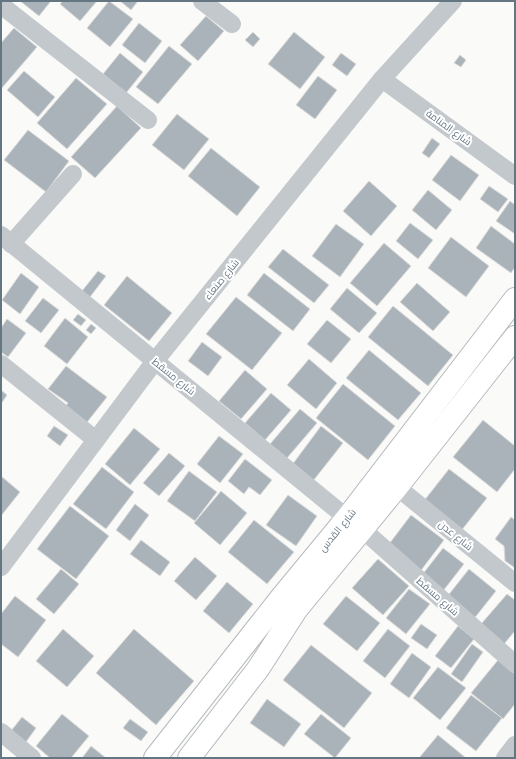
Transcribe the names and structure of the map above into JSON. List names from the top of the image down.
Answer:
{
  "streets": {
    "main road": ["شارع القدس"],
    "street": [
      "شارع المنامة",
      "شارع صنعاء",
      "شارع مسقط",
      "شارع عدن"
    ]
  },
  "crossings": [
    ["شارع المنامة", "شارع صنعاء"],
    ["شارع صنعاء", "شارع مسقط"],
    ["شارع مسقط", "شارع القدس"],
    ["شارع القدس", "شارع عدن"]
  ]
}
